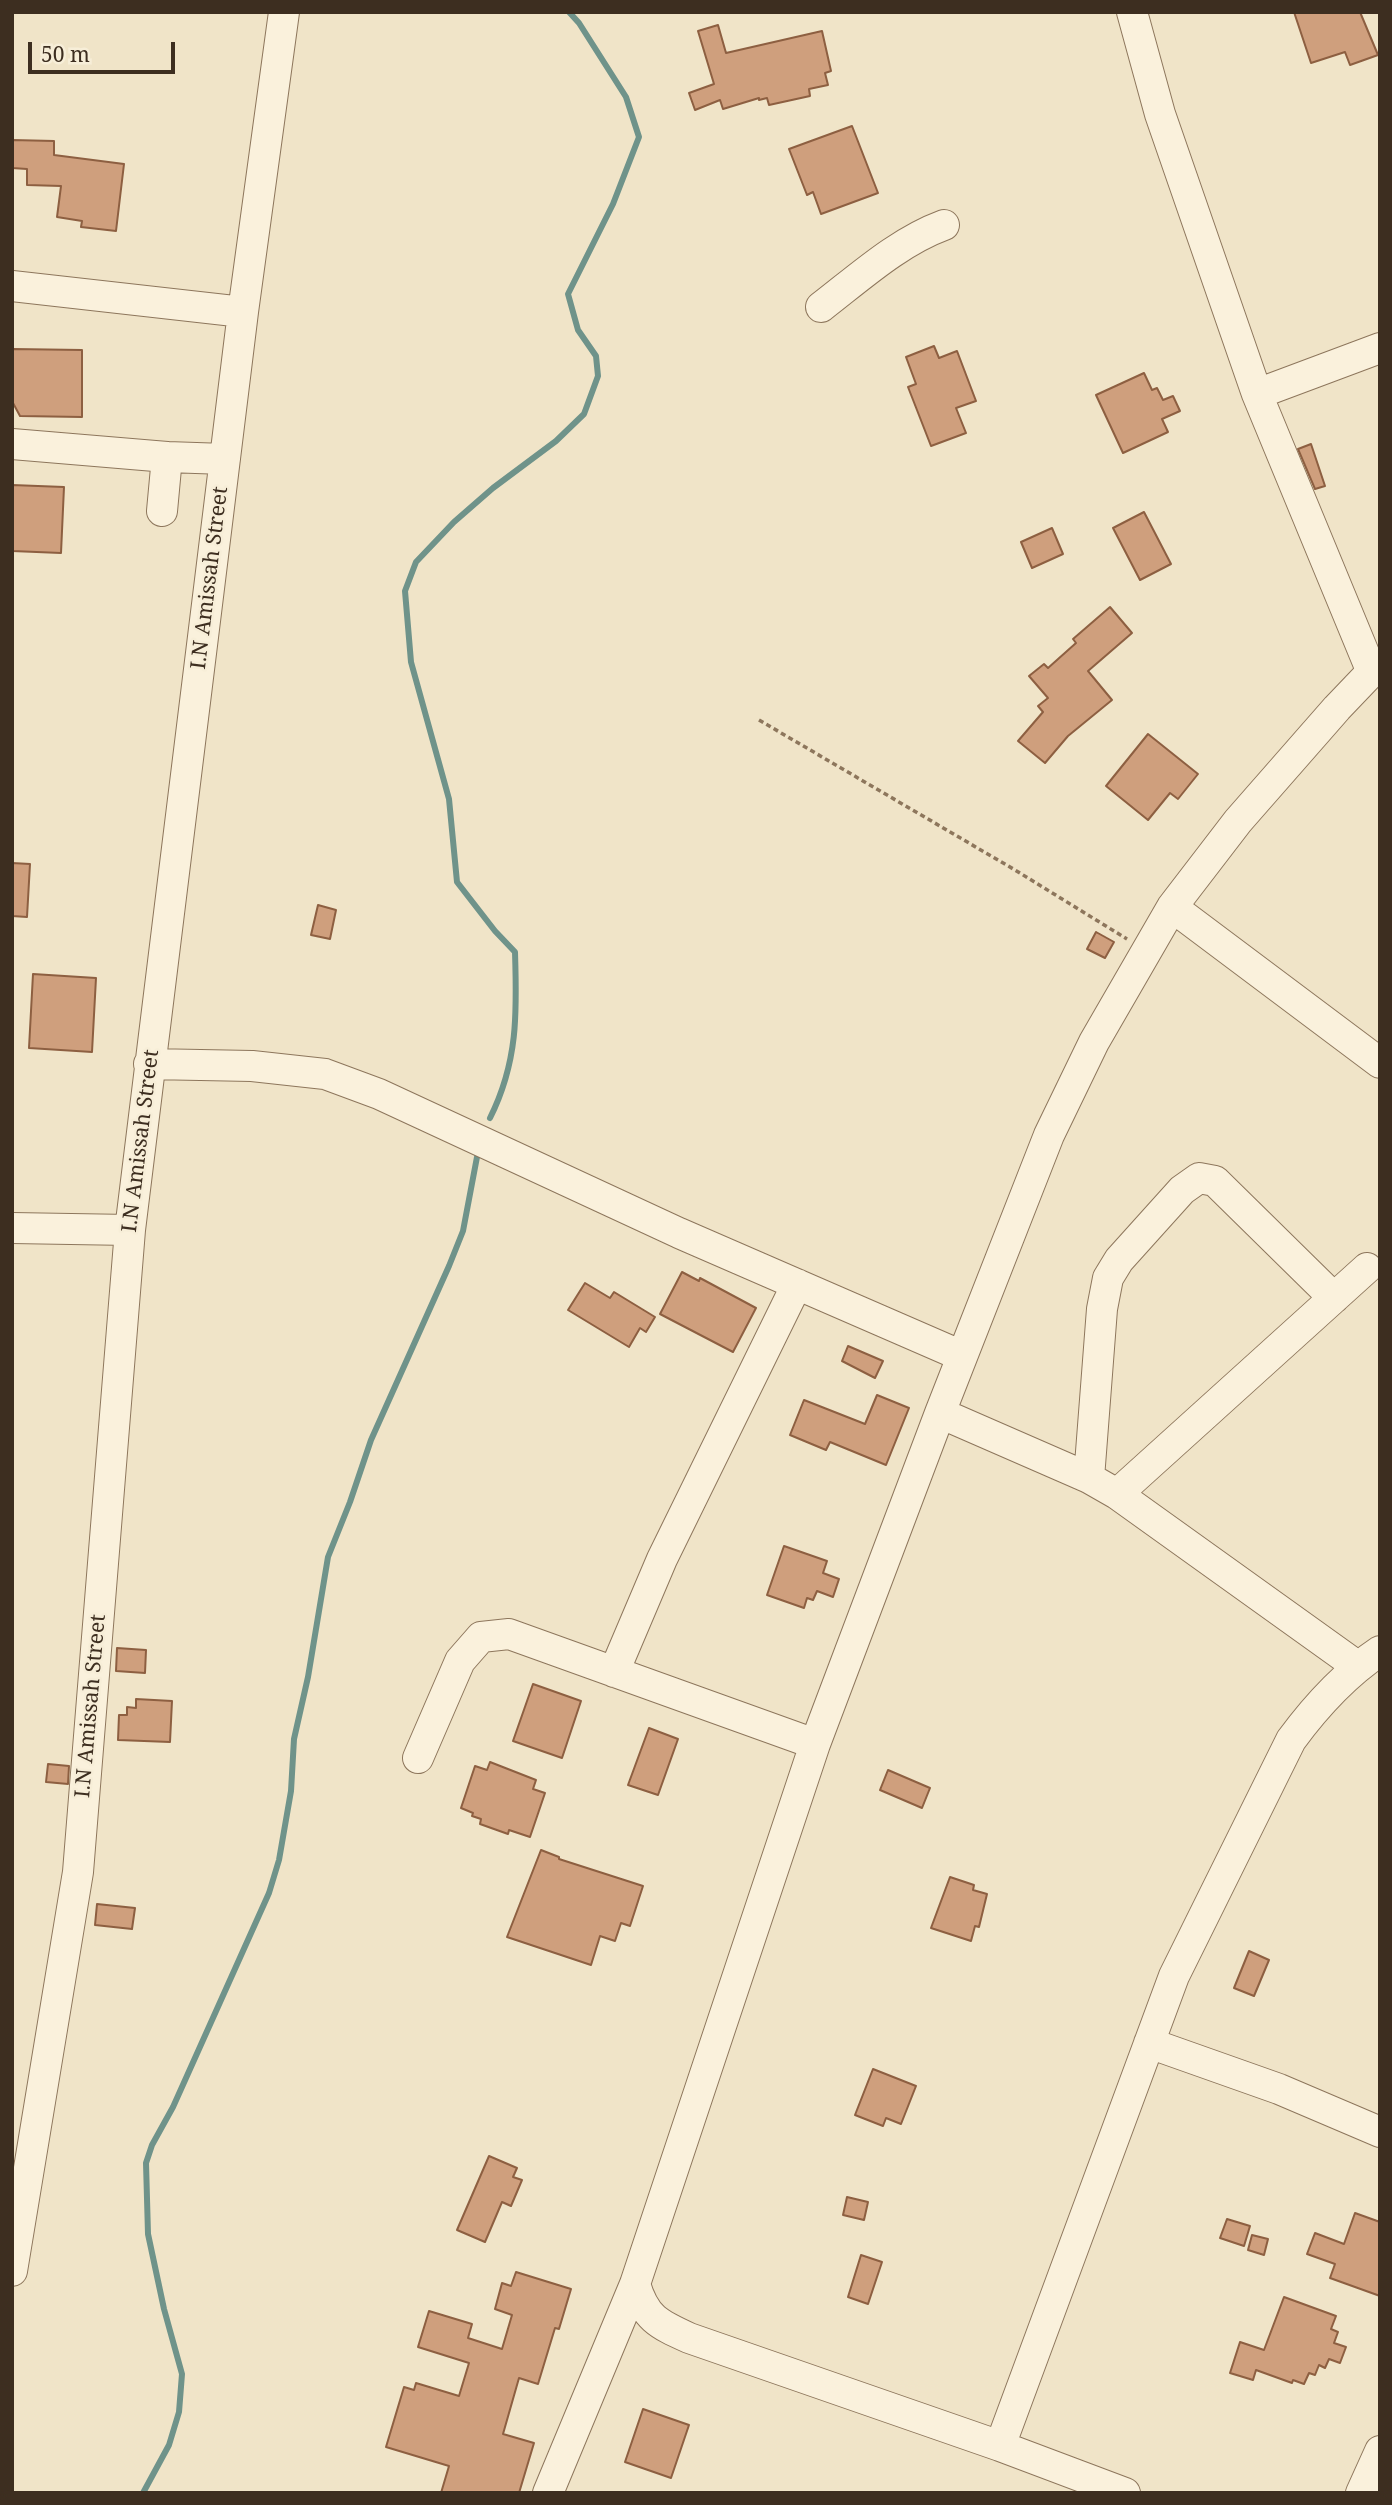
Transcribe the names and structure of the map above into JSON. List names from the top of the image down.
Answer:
{
  "streets": {
    "street": ["I.N Amissah Street"]
  },
  "scale_bar": "50 m"
}
